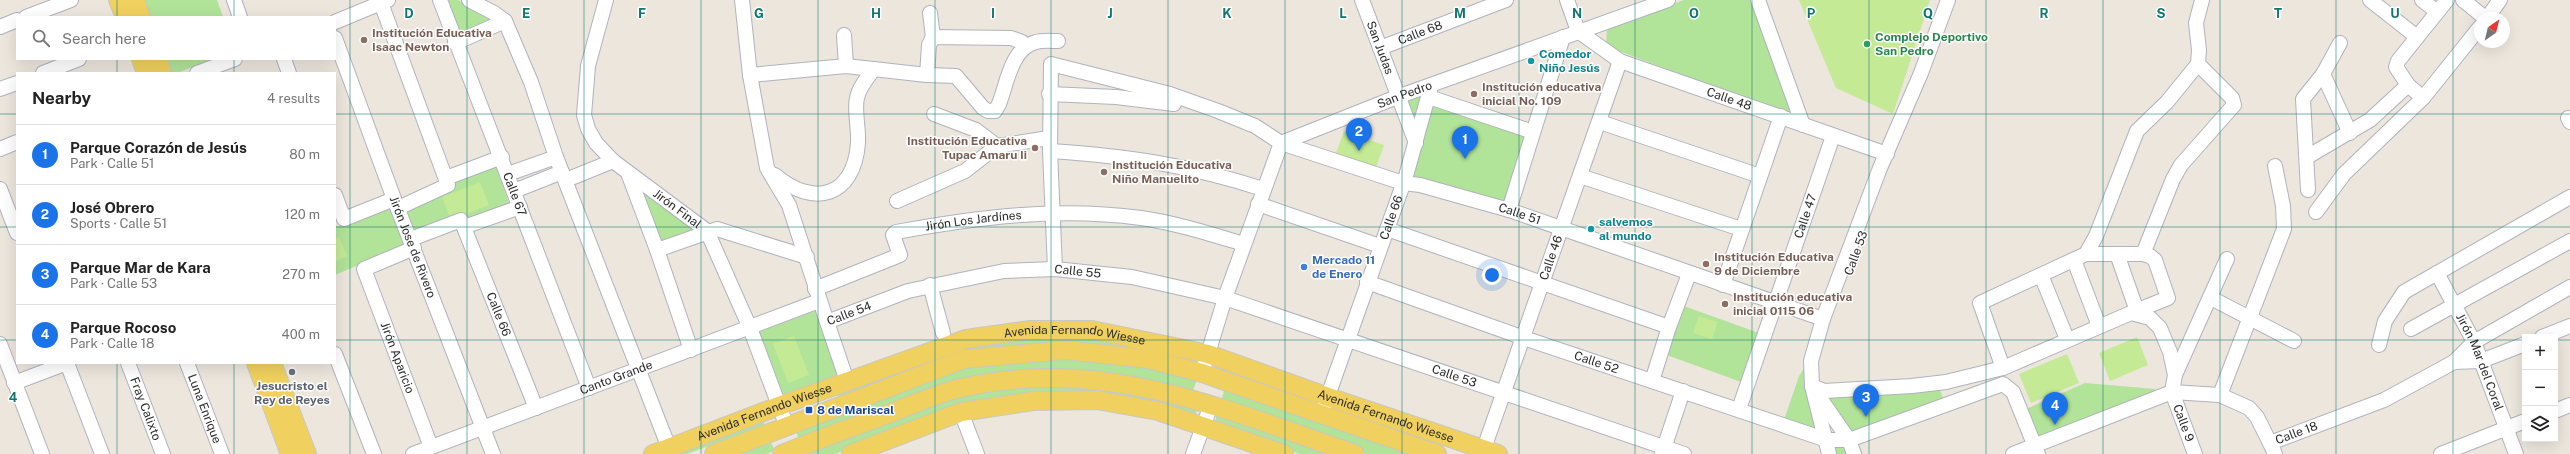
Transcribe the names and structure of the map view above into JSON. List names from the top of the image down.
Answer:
{
  "streets": {
    "main road": ["Jirón Final", "Avenida Fernando Wiesse"],
    "street": [
      "Calle 68",
      "San Judas",
      "San Pedro",
      "Calle 48",
      "Calle 67",
      "Calle 51",
      "Calle 47",
      "Calle 66",
      "Jirón Los Jardínes",
      "Jirón Jose de Rivero",
      "Calle 53",
      "Calle 46",
      "Calle 55",
      "Calle 54",
      "Jirón Aparicio",
      "Calle 52",
      "Jirón Mar del Coral",
      "Canto Grande",
      "Fray Calixto",
      "Luna Enrique",
      "Calle 9",
      "Calle 18"
    ]
  },
  "crossings": [
    ["Calle 68", "San Judas"],
    ["San Judas", "San Pedro"],
    ["San Judas", "Calle 66"],
    ["San Pedro", "Calle 48"],
    ["San Pedro", "Calle 51"],
    ["San Pedro", "Calle 66"],
    ["Calle 48", "Calle 47"],
    ["Calle 48", "Calle 53"],
    ["Calle 48", "Calle 46"],
    ["Calle 67", "Canto Grande"],
    ["Jirón Final", "Avenida Fernando Wiesse"],
    ["Jirón Final", "Canto Grande"],
    ["Calle 51", "Calle 47"],
    ["Calle 51", "Calle 66"],
    ["Calle 51", "Calle 53"],
    ["Calle 51", "Calle 46"],
    ["Calle 47", "Calle 52"],
    ["Calle 66", "Calle 53"],
    ["Calle 66", "Avenida Fernando Wiesse"],
    ["Calle 66", "Calle 52"],
    ["Calle 66", "Canto Grande"],
    ["Jirón Los Jardínes", "Canto Grande"],
    ["Jirón Jose de Rivero", "Jirón Aparicio"],
    ["Jirón Jose de Rivero", "Canto Grande"],
    ["Calle 53", "Calle 46"],
    ["Calle 53", "Calle 55"],
    ["Calle 53", "Calle 52"],
    ["Calle 46", "Avenida Fernando Wiesse"],
    ["Calle 46", "Calle 52"],
    ["Calle 55", "Calle 54"],
    ["Calle 54", "Avenida Fernando Wiesse"],
    ["Jirón Aparicio", "Canto Grande"],
    ["Calle 52", "Calle 18"],
    ["Jirón Mar del Coral", "Calle 18"],
    ["Calle 9", "Calle 18"]
  ],
  "places": {
    "other": [
      "Institución Educativa Isaac Newton",
      "Complejo Deportivo San Pedro",
      "Comedor Niño Jesús",
      "Institución educativa inicial No. 109",
      "Institución Educativa Tupac Amaru Ii",
      "Institución Educativa Niño Manuelito",
      "salvemos al mundo",
      "Institución Educativa 9 de Diciembre",
      "Mercado 11 de Enero",
      "Institución educativa inicial 0115 06",
      "Jesucristo el Rey de Reyes"
    ],
    "transit": ["8 de Mariscal"]
  },
  "north": "top right",
  "page": {
    "search": "Search here",
    "heading": ["Nearby", "4 results"],
    "pins": [
      "2",
      "1",
      "3",
      "4"
    ],
    "list": [
      {
        "mark": "1",
        "name": "Parque Corazón de Jesús",
        "note": "Park · Calle 51",
        "value": "80 m"
      },
      {
        "mark": "2",
        "name": "José Obrero",
        "note": "Sports · Calle 51",
        "value": "120 m"
      },
      {
        "mark": "3",
        "name": "Parque Mar de Kara",
        "note": "Park · Calle 53",
        "value": "270 m"
      },
      {
        "mark": "4",
        "name": "Parque Rocoso",
        "note": "Park · Calle 18",
        "value": "400 m"
      }
    ],
    "map_buttons": ["+", "−"]
  },
  "grid": {
    "columns": [
      "D",
      "E",
      "F",
      "G",
      "H",
      "I",
      "J",
      "K",
      "L",
      "M",
      "N",
      "O",
      "P",
      "Q",
      "R",
      "S",
      "T",
      "U"
    ],
    "rows": ["4"]
  }
}
